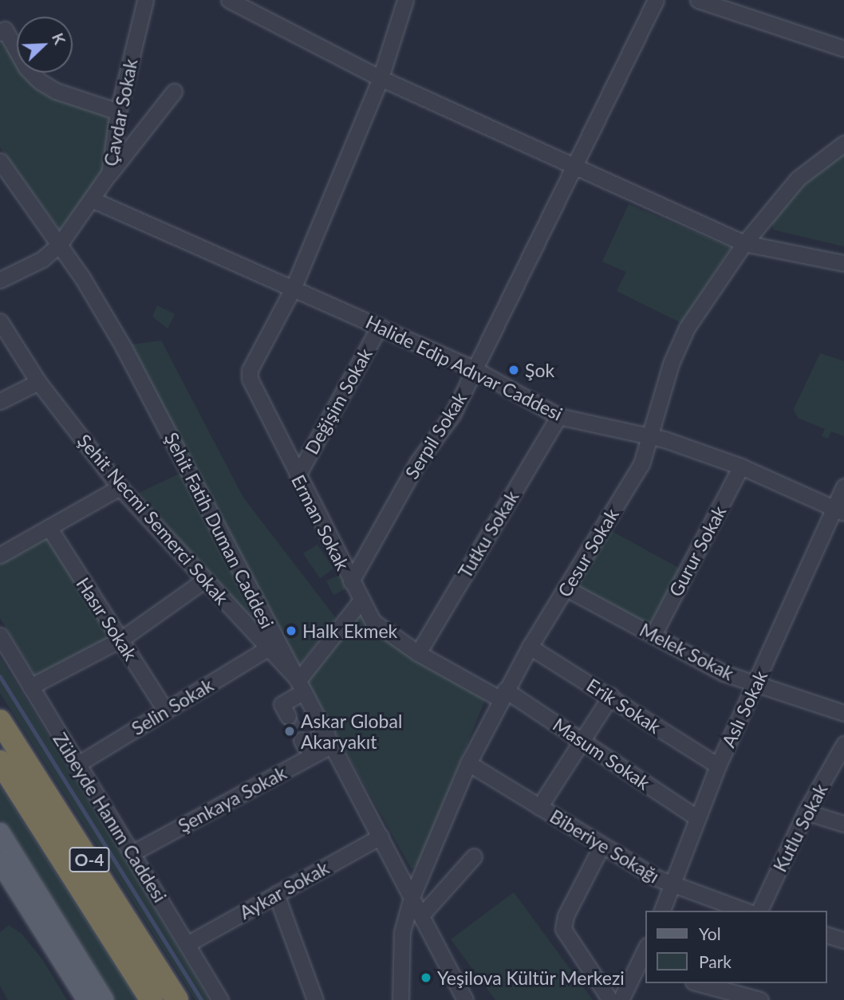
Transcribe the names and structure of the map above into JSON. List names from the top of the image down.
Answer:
{
  "streets": {
    "highway": ["O-4"],
    "street": [
      "Çavdar Sokak",
      "Halide Edip Adıvar Caddesi",
      "Değişim Sokak",
      "Serpil Sokak",
      "Şehit Necmi Semerci Sokak",
      "Erman Sokak",
      "Şehit Fatih Duman Caddesi",
      "Tutku Sokak",
      "Gurur Sokak",
      "Cesur Sokak",
      "Hasır Sokak",
      "Melek Sokak",
      "Erik Sokak",
      "Selin Sokak",
      "Aslı Sokak",
      "Masum Sokak",
      "Şenkaya Sokak",
      "Zübeyde Hanım Caddesi",
      "Kutlu Sokak",
      "Biberiye Sokağı",
      "Aykar Sokak"
    ]
  },
  "crossings": [
    ["Çavdar Sokak", "Halide Edip Adıvar Caddesi"],
    ["Çavdar Sokak", "Şehit Fatih Duman Caddesi"],
    ["Halide Edip Adıvar Caddesi", "Değişim Sokak"],
    ["Halide Edip Adıvar Caddesi", "Serpil Sokak"],
    ["Halide Edip Adıvar Caddesi", "Erman Sokak"],
    ["Halide Edip Adıvar Caddesi", "Tutku Sokak"],
    ["Halide Edip Adıvar Caddesi", "Gurur Sokak"],
    ["Halide Edip Adıvar Caddesi", "Cesur Sokak"],
    ["Halide Edip Adıvar Caddesi", "Aslı Sokak"],
    ["Değişim Sokak", "Erman Sokak"],
    ["Serpil Sokak", "Erman Sokak"],
    ["Şehit Necmi Semerci Sokak", "Şehit Fatih Duman Caddesi"],
    ["Şehit Necmi Semerci Sokak", "Selin Sokak"],
    ["Erman Sokak", "Tutku Sokak"],
    ["Erman Sokak", "Cesur Sokak"],
    ["Erman Sokak", "Masum Sokak"],
    ["Şehit Fatih Duman Caddesi", "Cesur Sokak"],
    ["Şehit Fatih Duman Caddesi", "Şenkaya Sokak"],
    ["Şehit Fatih Duman Caddesi", "Aykar Sokak"],
    ["Gurur Sokak", "Melek Sokak"],
    ["Cesur Sokak", "Melek Sokak"],
    ["Cesur Sokak", "Erik Sokak"],
    ["Cesur Sokak", "Masum Sokak"],
    ["Cesur Sokak", "Biberiye Sokağı"],
    ["Hasır Sokak", "Selin Sokak"],
    ["Melek Sokak", "Aslı Sokak"],
    ["Erik Sokak", "Aslı Sokak"],
    ["Selin Sokak", "Zübeyde Hanım Caddesi"],
    ["Aslı Sokak", "Masum Sokak"],
    ["Aslı Sokak", "Biberiye Sokağı"],
    ["Şenkaya Sokak", "Zübeyde Hanım Caddesi"],
    ["Zübeyde Hanım Caddesi", "Aykar Sokak"]
  ],
  "places": [
    "Şok",
    "Halk Ekmek",
    "Askar Global Akaryakıt",
    "Yeşilova Kültür Merkezi"
  ],
  "legend": ["Yol", "Park"],
  "north": "top right"
}
